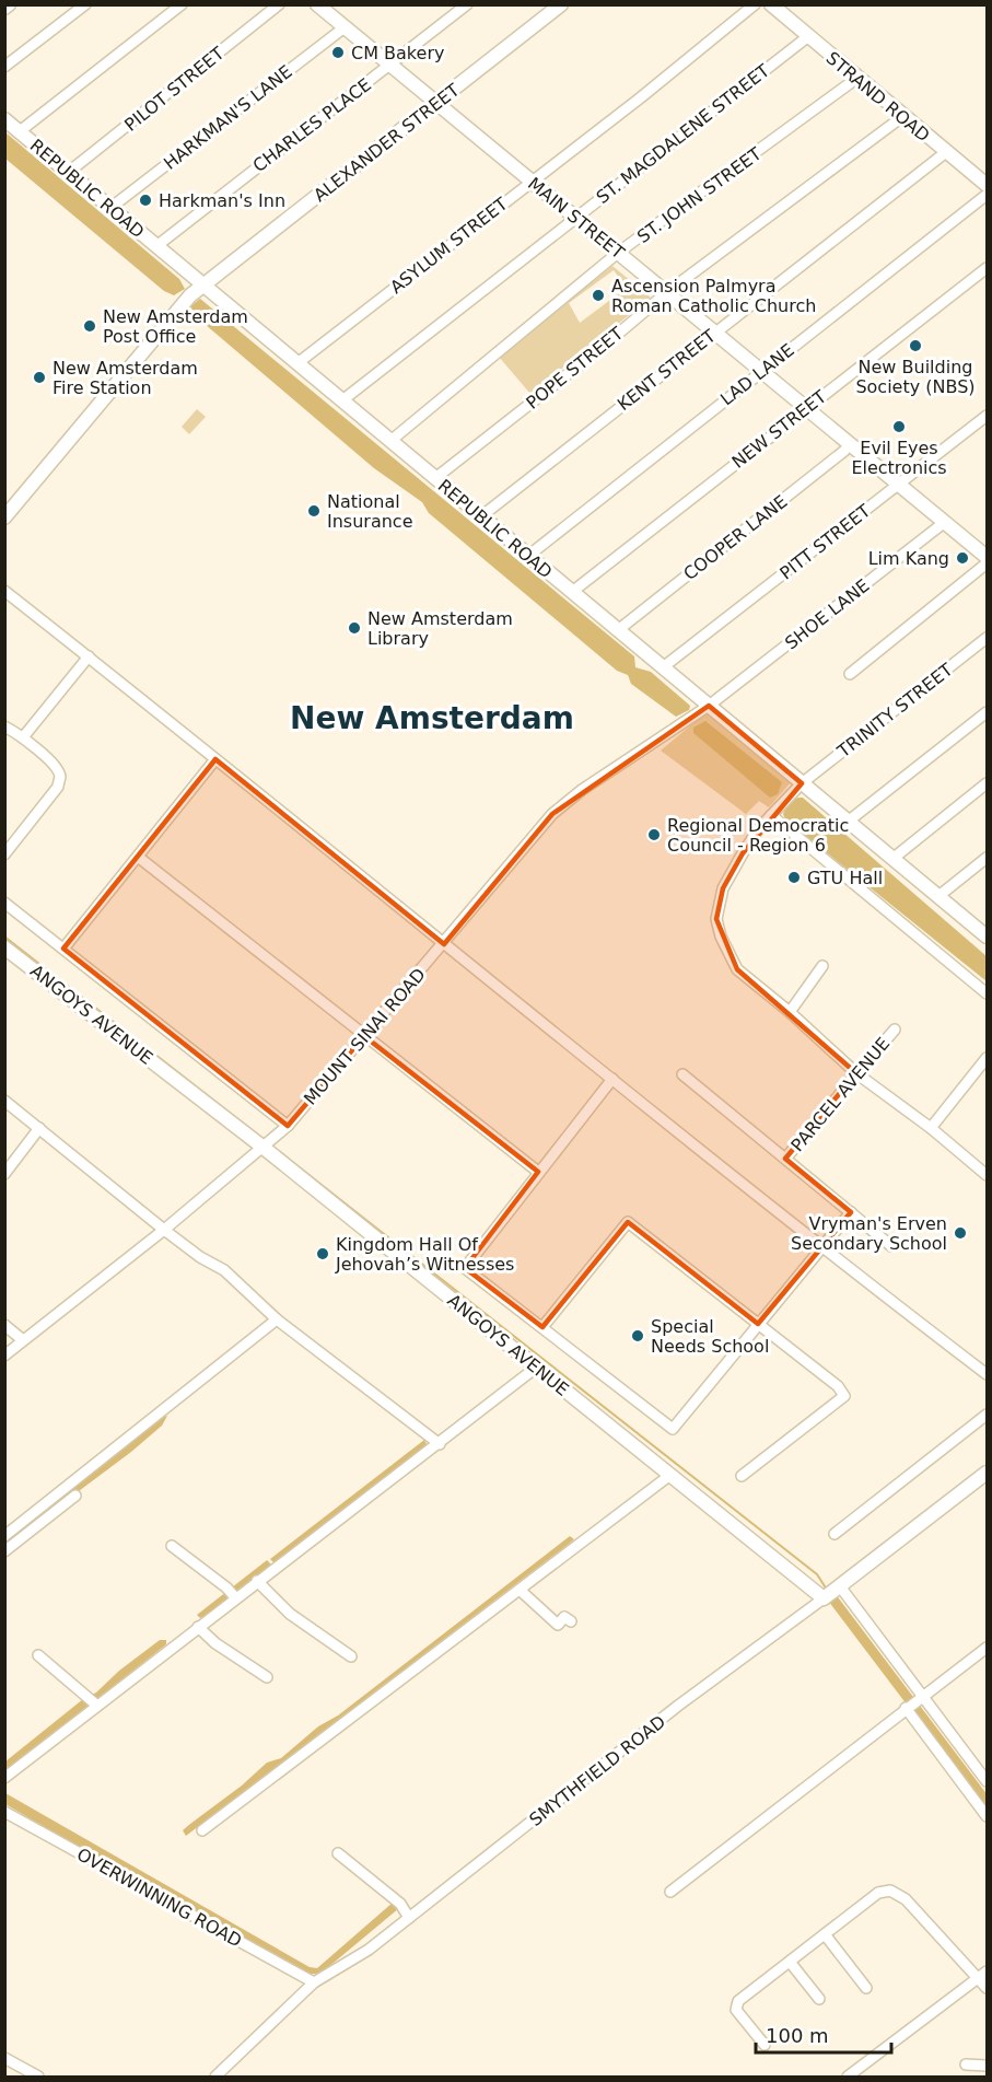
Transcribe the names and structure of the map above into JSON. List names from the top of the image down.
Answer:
{
  "streets": {
    "street": [
      "PILOT STREET",
      "STRAND ROAD",
      "HARKMAN'S LANE",
      "CHARLES PLACE",
      "ST. MAGDALENE STREET",
      "ALEXANDER STREET",
      "REPUBLIC ROAD",
      "ST. JOHN STREET",
      "MAIN STREET",
      "ASYLUM STREET",
      "POPE STREET",
      "KENT STREET",
      "LAD LANE",
      "NEW STREET",
      "COOPER LANE",
      "PITT STREET",
      "SHOE LANE",
      "TRINITY STREET",
      "ANGOYS AVENUE",
      "MOUNT SINAI ROAD",
      "PARCEL AVENUE",
      "SMYTHFIELD ROAD",
      "OVERWINNING ROAD"
    ]
  },
  "crossings": [
    ["PILOT STREET", "REPUBLIC ROAD"],
    ["STRAND ROAD", "ST. MAGDALENE STREET"],
    ["STRAND ROAD", "ST. JOHN STREET"],
    ["STRAND ROAD", "POPE STREET"],
    ["STRAND ROAD", "KENT STREET"],
    ["HARKMAN'S LANE", "REPUBLIC ROAD"],
    ["HARKMAN'S LANE", "MAIN STREET"],
    ["CHARLES PLACE", "REPUBLIC ROAD"],
    ["CHARLES PLACE", "MAIN STREET"],
    ["ST. MAGDALENE STREET", "REPUBLIC ROAD"],
    ["ST. MAGDALENE STREET", "MAIN STREET"],
    ["ALEXANDER STREET", "REPUBLIC ROAD"],
    ["ALEXANDER STREET", "MAIN STREET"],
    ["REPUBLIC ROAD", "ST. JOHN STREET"],
    ["REPUBLIC ROAD", "ASYLUM STREET"],
    ["REPUBLIC ROAD", "POPE STREET"],
    ["REPUBLIC ROAD", "KENT STREET"],
    ["REPUBLIC ROAD", "LAD LANE"],
    ["REPUBLIC ROAD", "NEW STREET"],
    ["REPUBLIC ROAD", "COOPER LANE"],
    ["REPUBLIC ROAD", "PITT STREET"],
    ["REPUBLIC ROAD", "SHOE LANE"],
    ["REPUBLIC ROAD", "TRINITY STREET"],
    ["REPUBLIC ROAD", "MOUNT SINAI ROAD"],
    ["ST. JOHN STREET", "MAIN STREET"],
    ["MAIN STREET", "ASYLUM STREET"],
    ["MAIN STREET", "POPE STREET"],
    ["MAIN STREET", "KENT STREET"],
    ["MAIN STREET", "LAD LANE"],
    ["MAIN STREET", "NEW STREET"],
    ["MAIN STREET", "COOPER LANE"],
    ["MAIN STREET", "PITT STREET"],
    ["MAIN STREET", "SHOE LANE"],
    ["SHOE LANE", "MOUNT SINAI ROAD"],
    ["TRINITY STREET", "PARCEL AVENUE"],
    ["ANGOYS AVENUE", "MOUNT SINAI ROAD"],
    ["ANGOYS AVENUE", "SMYTHFIELD ROAD"],
    ["SMYTHFIELD ROAD", "OVERWINNING ROAD"]
  ],
  "districts": ["New Amsterdam"],
  "places": [
    "CM Bakery",
    "Harkman's Inn",
    "Ascension Palmyra Roman Catholic Church",
    "New Amsterdam Post Office",
    "New Building Society (NBS)",
    "New Amsterdam Fire Station",
    "Evil Eyes Electronics",
    "National Insurance",
    "Lim Kang",
    "New Amsterdam Library",
    "Regional Democratic Council - Region 6",
    "GTU Hall",
    "Vryman's Erven Secondary School",
    "Kingdom Hall Of Jehovah’s Witnesses",
    "Special Needs School"
  ],
  "scale_bar": "100 m"
}
